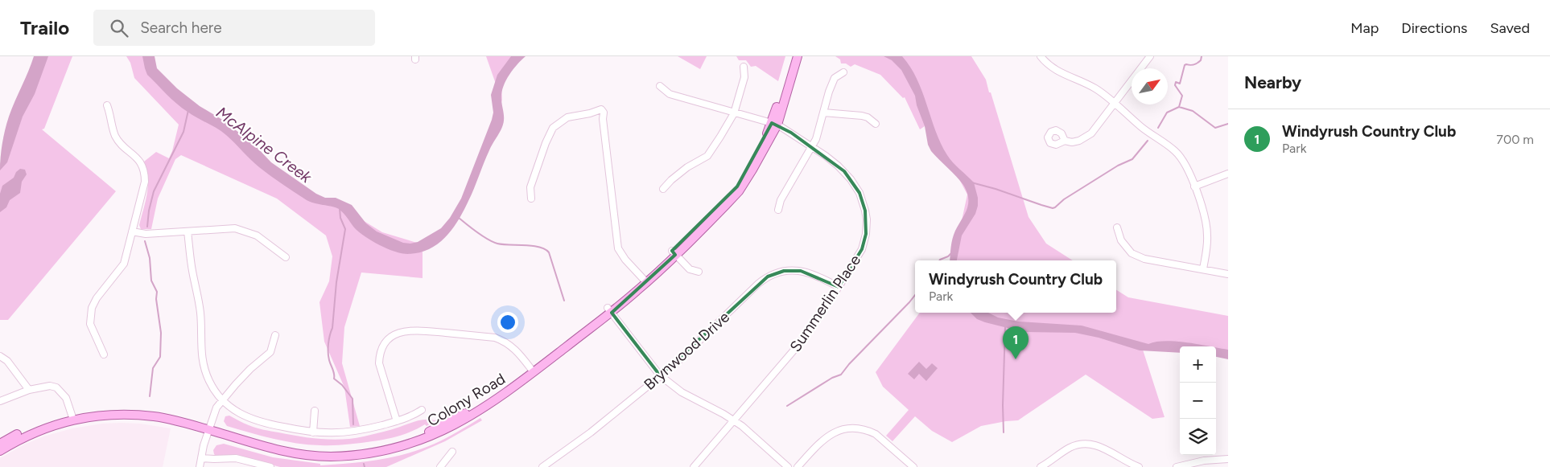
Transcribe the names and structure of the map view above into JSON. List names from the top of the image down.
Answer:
{
  "streets": {
    "main road": ["Colony Road"],
    "street": ["Summerlin Place", "Brynwood Drive"]
  },
  "crossings": [
    ["Summerlin Place", "Brynwood Drive"],
    ["Summerlin Place", "Colony Road"]
  ],
  "water": ["McAlpine Creek"],
  "north": "top right",
  "page": {
    "header": "Trailo",
    "search": "Search here",
    "nav": ["Map", "Directions", "Saved"],
    "heading": "Nearby",
    "list": [
      {
        "mark": "1",
        "name": "Windyrush Country Club",
        "note": "Park",
        "value": "700 m"
      }
    ],
    "popup": ["Windyrush Country Club", "Park"],
    "pins": "1",
    "map_buttons": ["+", "−"]
  }
}
